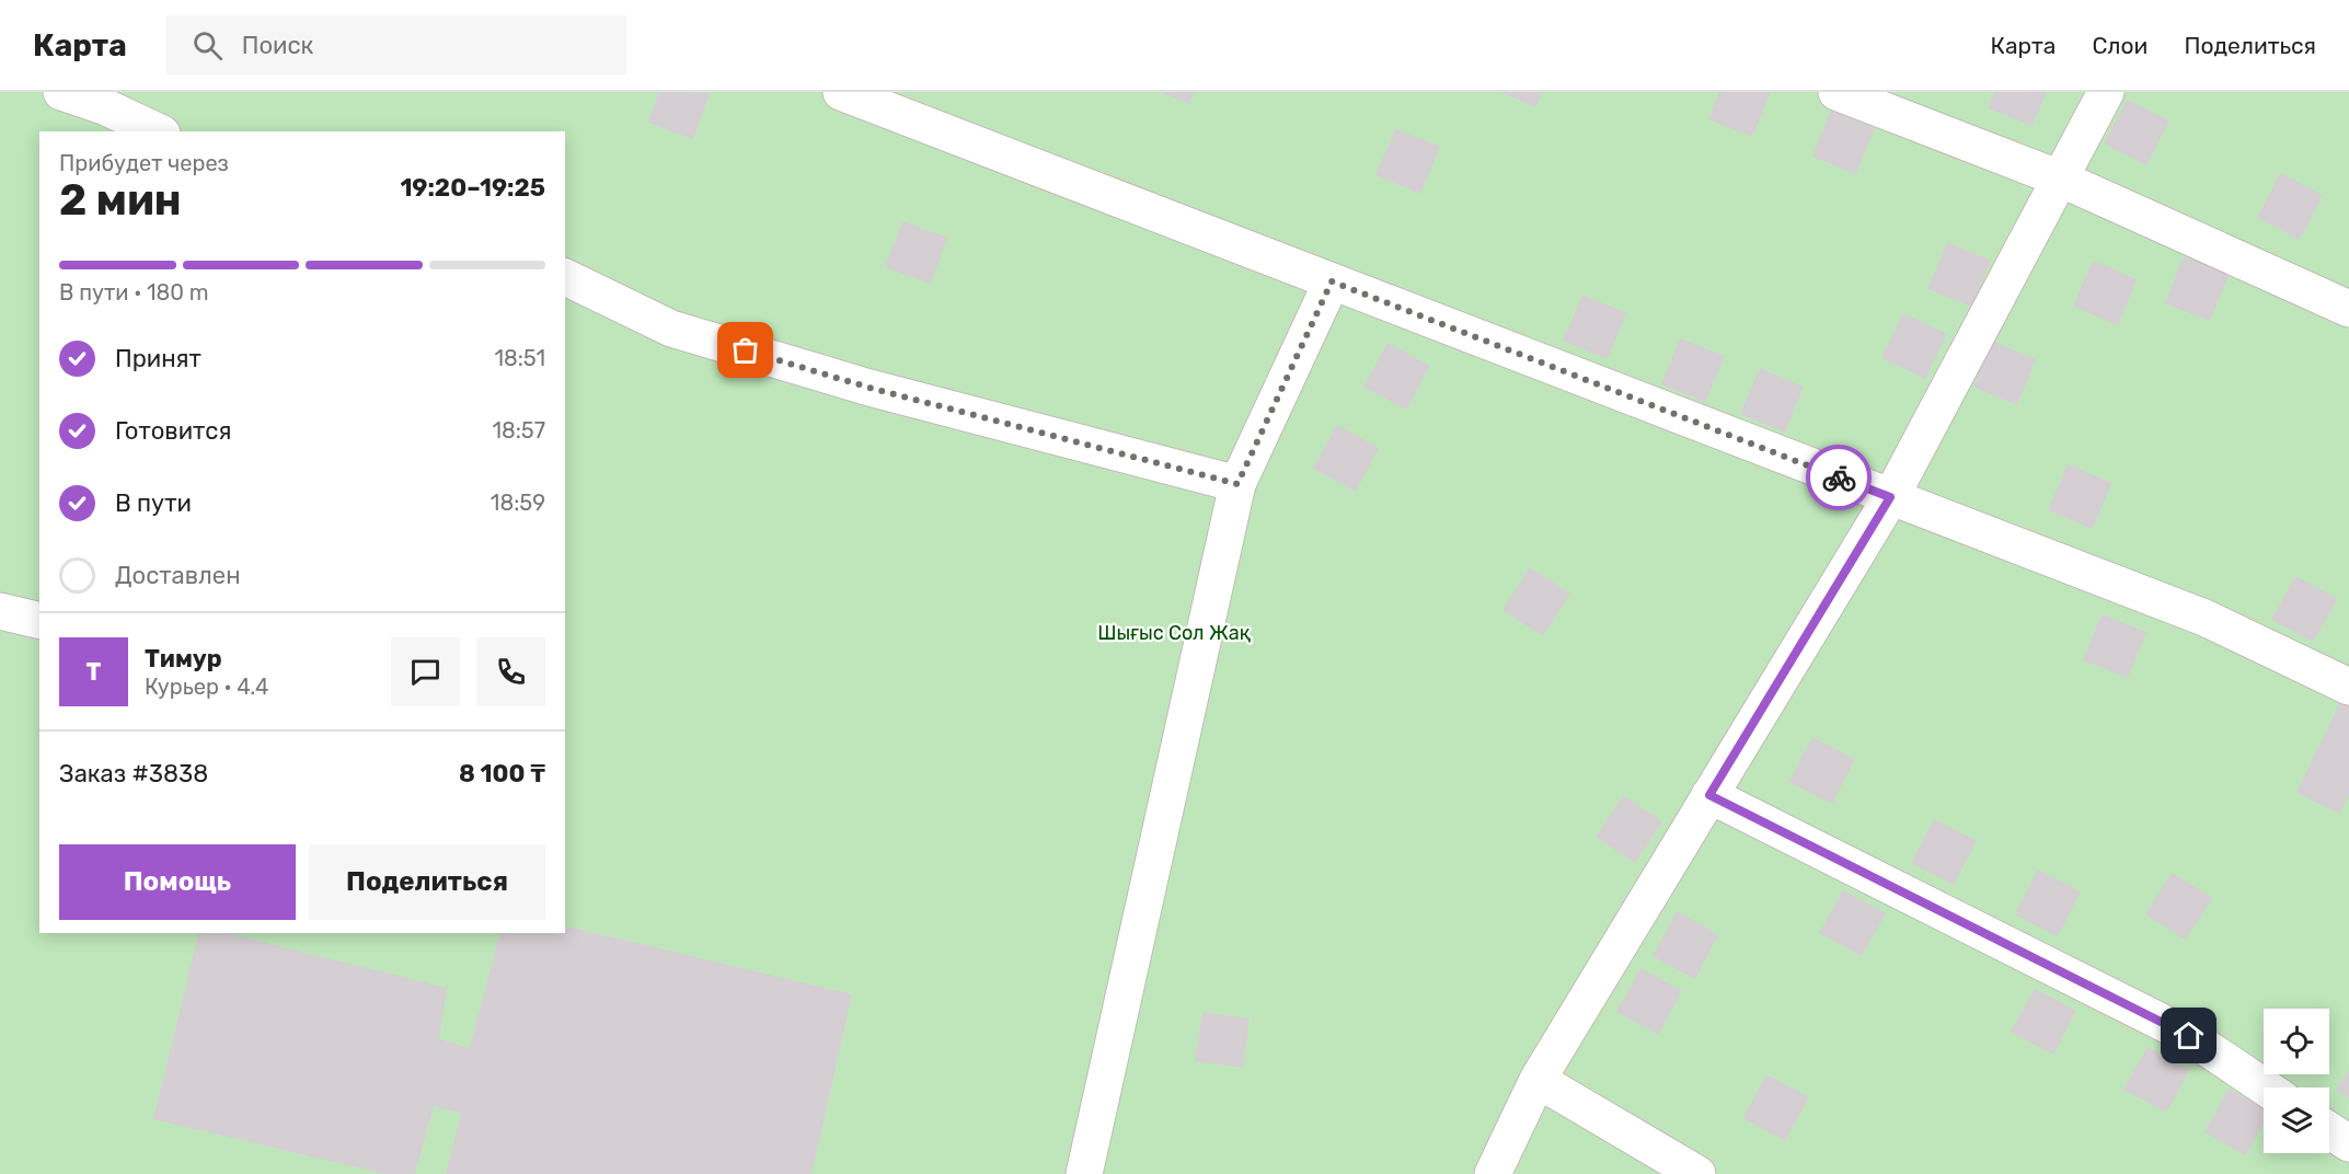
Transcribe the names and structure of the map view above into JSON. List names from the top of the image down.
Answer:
{
  "parks": ["Шығыс Сол Жақ"],
  "page": {
    "header": "Карта",
    "search": "Поиск",
    "nav": ["Карта", "Слои", "Поделиться"],
    "heading": ["2 мин", "Прибудет через", "19:20–19:25"],
    "panel": [
      "Тимур",
      "Курьер · 4.4",
      "Заказ #3838",
      "8 100 ₸"
    ],
    "bar": "В пути · 180 m",
    "list": [
      ["Принят", "18:51"],
      ["Готовится", "18:57"],
      ["В пути", "18:59"],
      "Доставлен"
    ],
    "round": "Т",
    "buttons": ["Помощь", "Поделиться"]
  }
}
